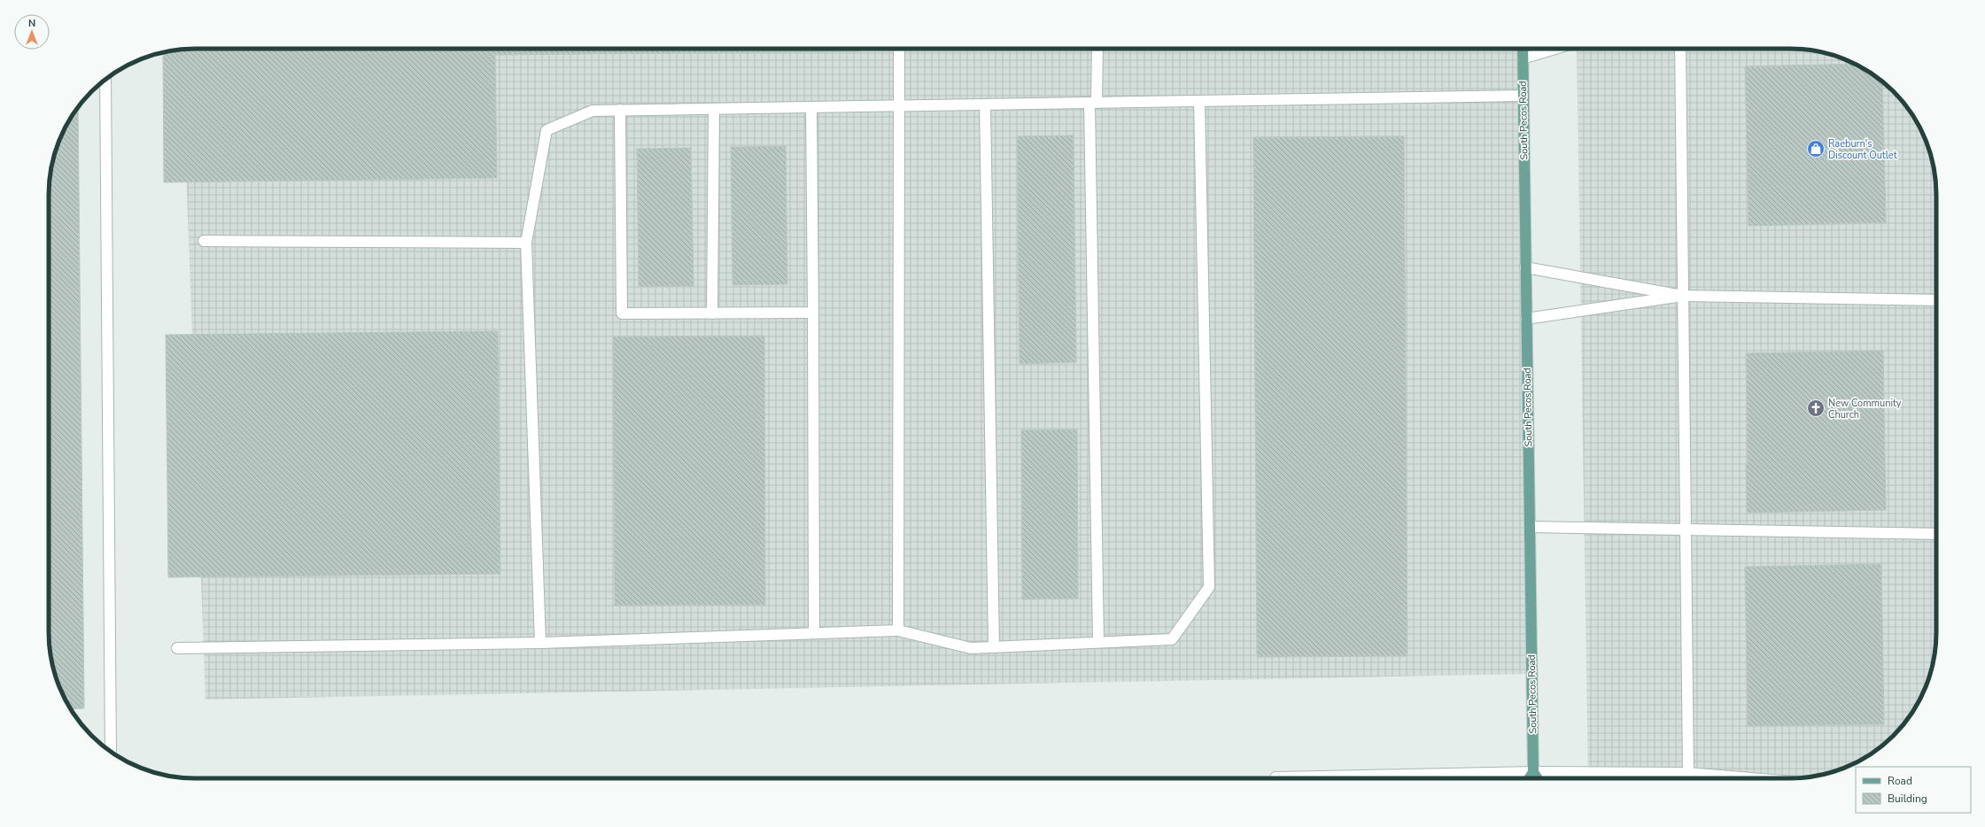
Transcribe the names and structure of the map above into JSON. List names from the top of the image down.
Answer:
{
  "streets": {
    "main road": ["South Pecos Road"]
  },
  "places": {
    "shop": ["Raeburn's Discount Outlet"],
    "church": ["New Community Church"]
  },
  "legend": ["Road", "Building"],
  "north": "top"
}
